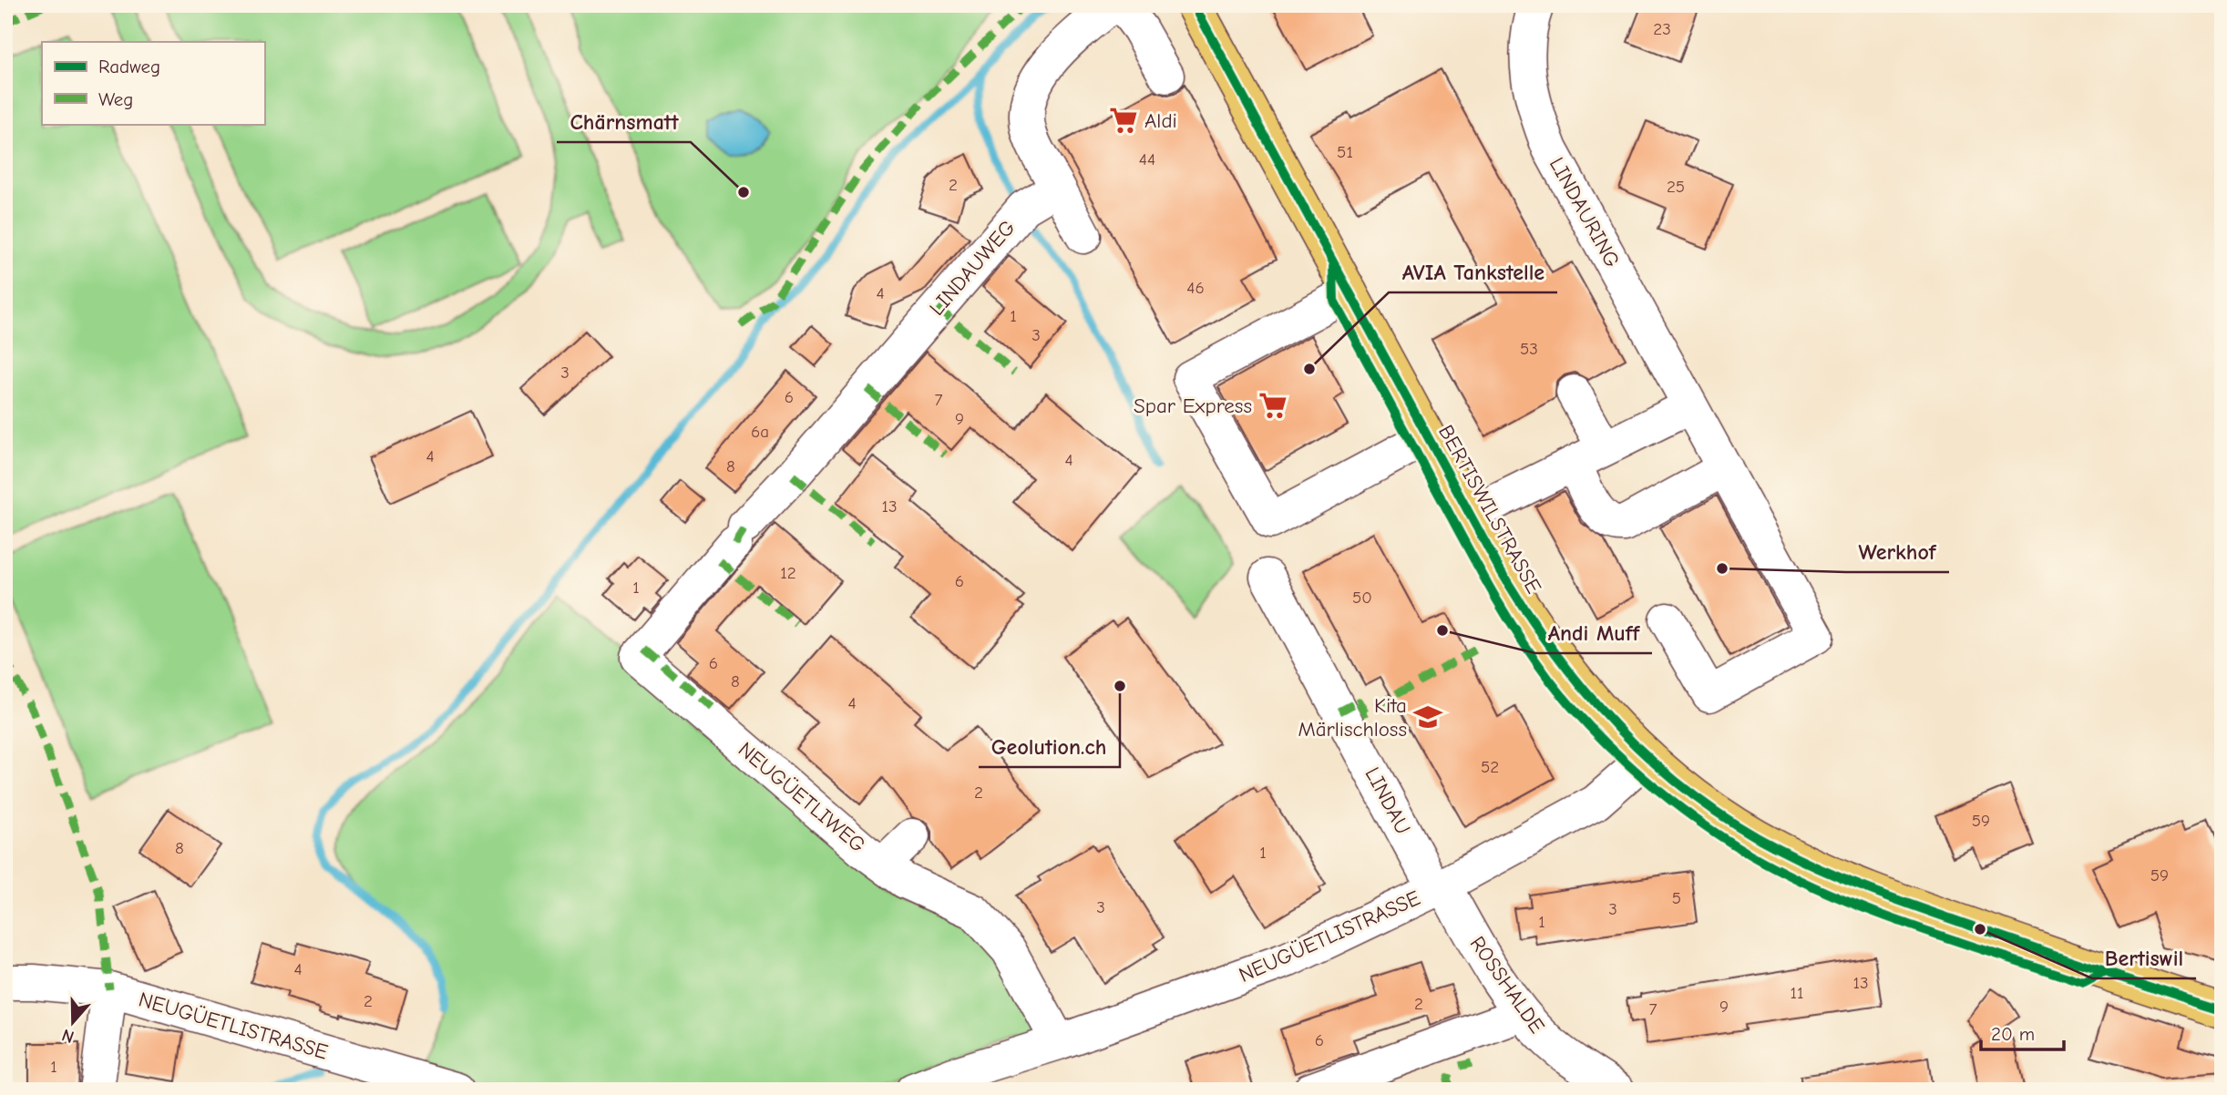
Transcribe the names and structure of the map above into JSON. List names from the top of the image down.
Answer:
{
  "streets": {
    "main road": ["BERTISWILSTRASSE"],
    "street": [
      "LINDAURING",
      "LINDAUWEG",
      "NEUGÜETLIWEG",
      "LINDAU",
      "NEUGÜETLISTRASSE",
      "ROSSHALDE"
    ]
  },
  "crossings": [
    ["LINDAUWEG", "NEUGÜETLIWEG"],
    ["BERTISWILSTRASSE", "NEUGÜETLISTRASSE"],
    ["NEUGÜETLIWEG", "NEUGÜETLISTRASSE"],
    ["LINDAU", "NEUGÜETLISTRASSE"],
    ["LINDAU", "ROSSHALDE"],
    ["NEUGÜETLISTRASSE", "ROSSHALDE"]
  ],
  "places": {
    "supermarket": ["Aldi", "Spar Express"],
    "other": [
      "Chärnsmatt",
      "AVIA Tankstelle",
      "Werkhof",
      "Andi Muff",
      "Geolution.ch",
      "Bertiswil"
    ],
    "school or university": ["Kita Märlischloss"]
  },
  "house_numbers": [
    "23",
    "51",
    "44",
    "2",
    "25",
    "46",
    "4",
    "1",
    "3",
    "53",
    "3",
    "6",
    "7",
    "9",
    "6a",
    "4",
    "4",
    "8",
    "13",
    "12",
    "6",
    "1",
    "50",
    "6",
    "8",
    "4",
    "52",
    "2",
    "59",
    "8",
    "1",
    "59",
    "5",
    "3",
    "3",
    "1",
    "4",
    "13",
    "11",
    "2",
    "2",
    "9",
    "7",
    "6",
    "1"
  ],
  "legend": ["Radweg", "Weg"],
  "scale_bar": "20 m",
  "north": "bottom"
}
